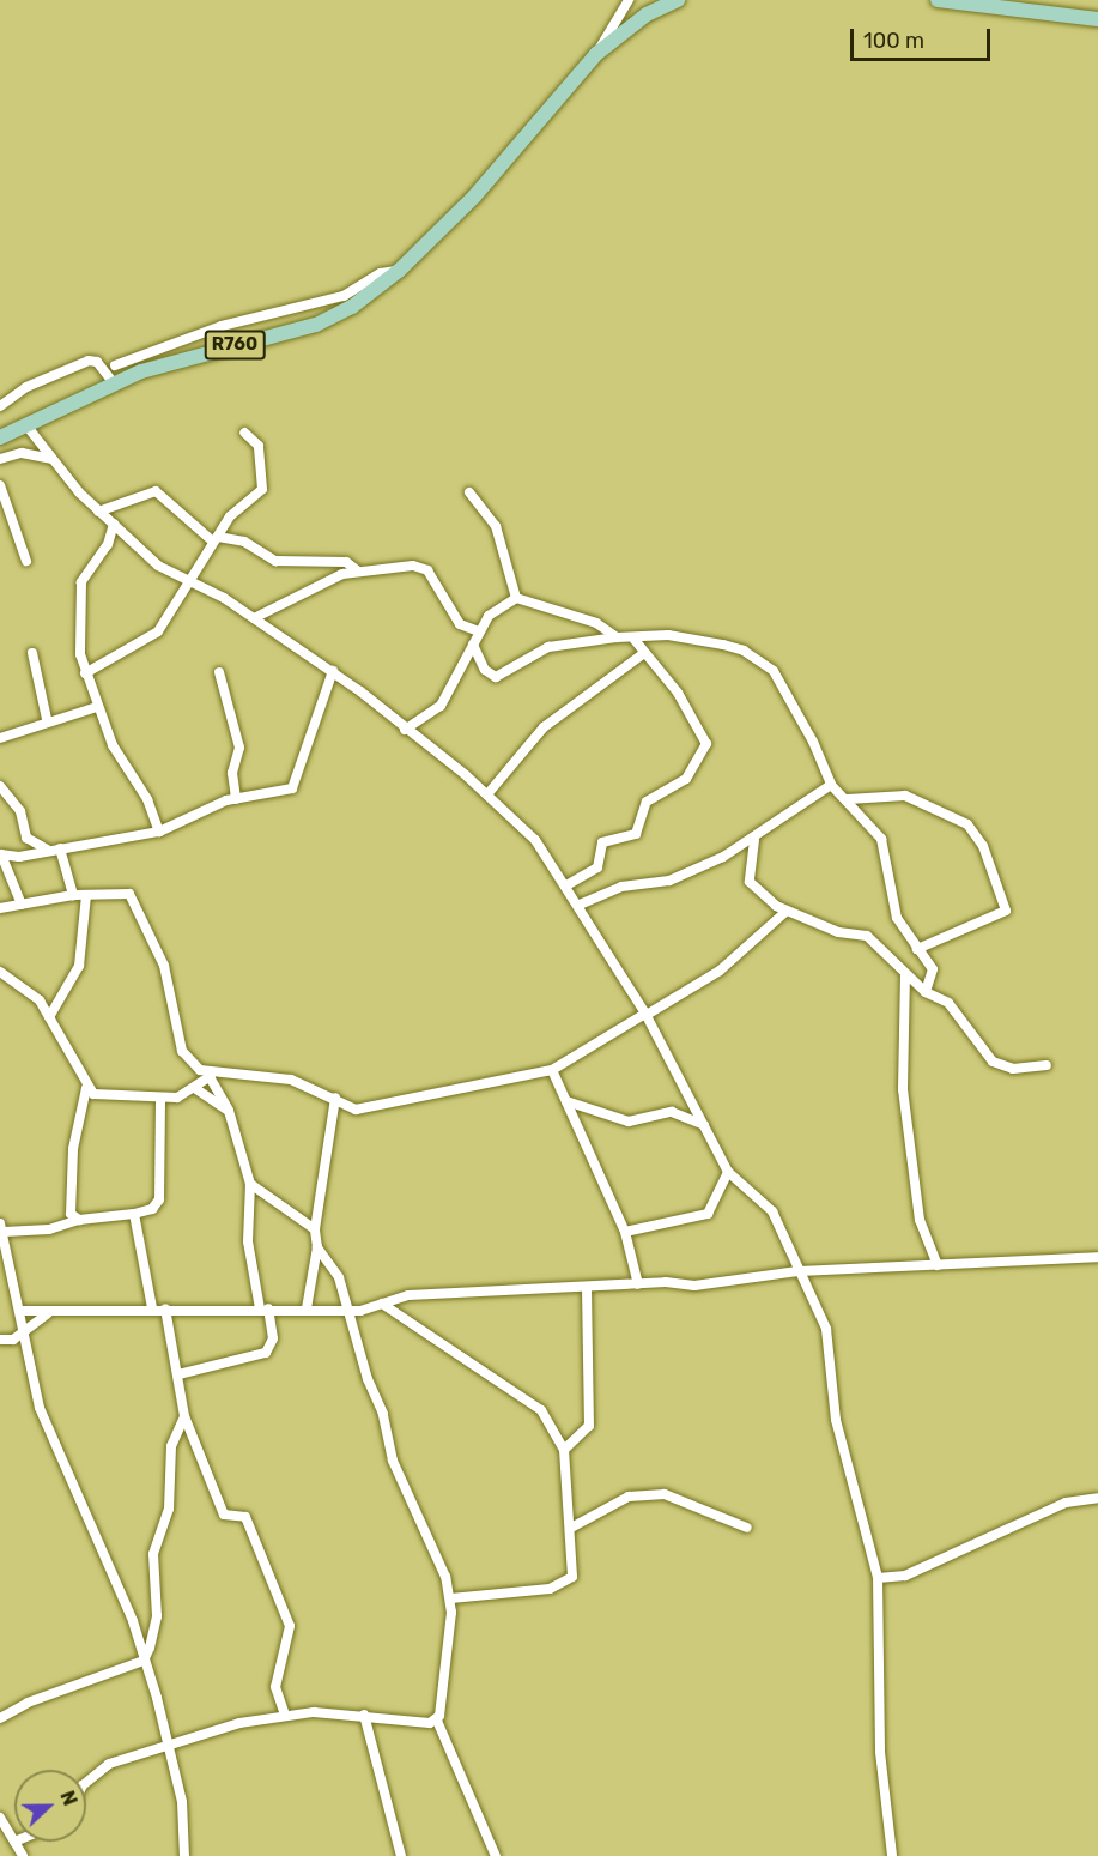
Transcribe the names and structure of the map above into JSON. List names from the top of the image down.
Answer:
{
  "streets": {
    "main road": ["R760"]
  },
  "scale_bar": "100 m",
  "north": "right"
}
